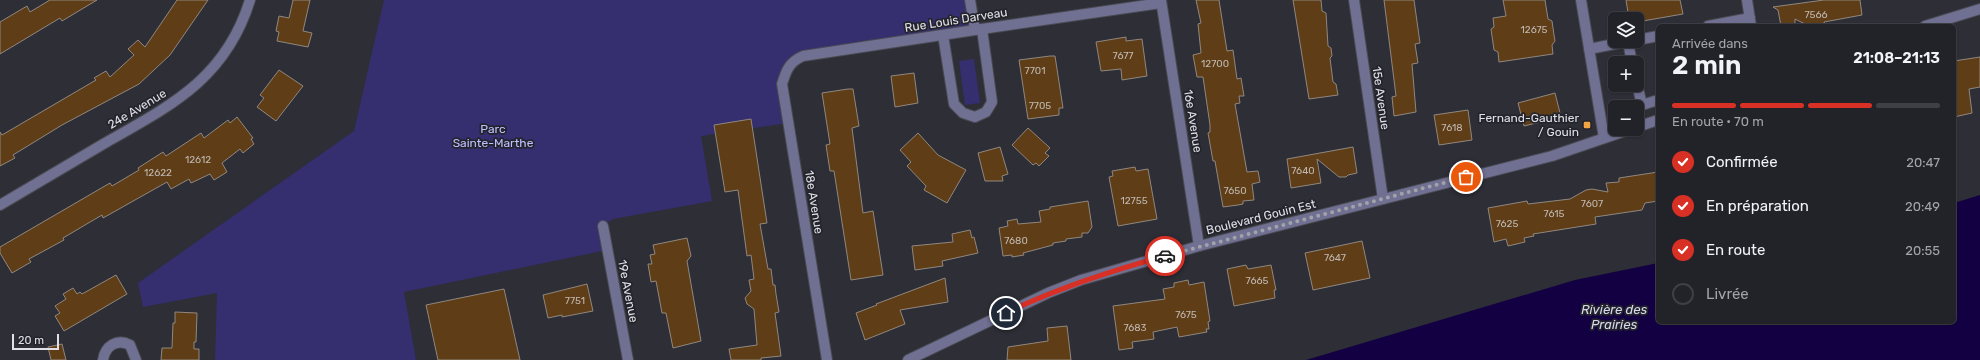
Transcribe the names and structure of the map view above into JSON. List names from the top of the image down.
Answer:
{
  "streets": {
    "street": [
      "Rue Louis Darveau",
      "15e Avenue",
      "24e Avenue",
      "16e Avenue",
      "18e Avenue",
      "Boulevard Gouin Est",
      "19e Avenue"
    ]
  },
  "crossings": [
    ["Rue Louis Darveau", "16e Avenue"],
    ["Rue Louis Darveau", "18e Avenue"],
    ["15e Avenue", "Boulevard Gouin Est"],
    ["16e Avenue", "Boulevard Gouin Est"]
  ],
  "water": ["Rivière des Prairies"],
  "parks": ["Parc Sainte-Marthe"],
  "places": {
    "transit": ["Fernand-Gauthier / Gouin"]
  },
  "house_numbers": [
    "7566",
    "12675",
    "7677",
    "12700",
    "7701",
    "7705",
    "7618",
    "12612",
    "7640",
    "12622",
    "7650",
    "12755",
    "7607",
    "7615",
    "7625",
    "7680",
    "7647",
    "7665",
    "7751",
    "7675",
    "7683"
  ],
  "scale_bar": "20 m",
  "page": {
    "map_buttons": ["+", "−"],
    "heading": ["2 min", "Arrivée dans", "21:08–21:13"],
    "bar": "En route · 70 m",
    "list": [
      ["Confirmée", "20:47"],
      ["En préparation", "20:49"],
      ["En route", "20:55"],
      "Livrée"
    ],
    "scale": "20 m"
  }
}
